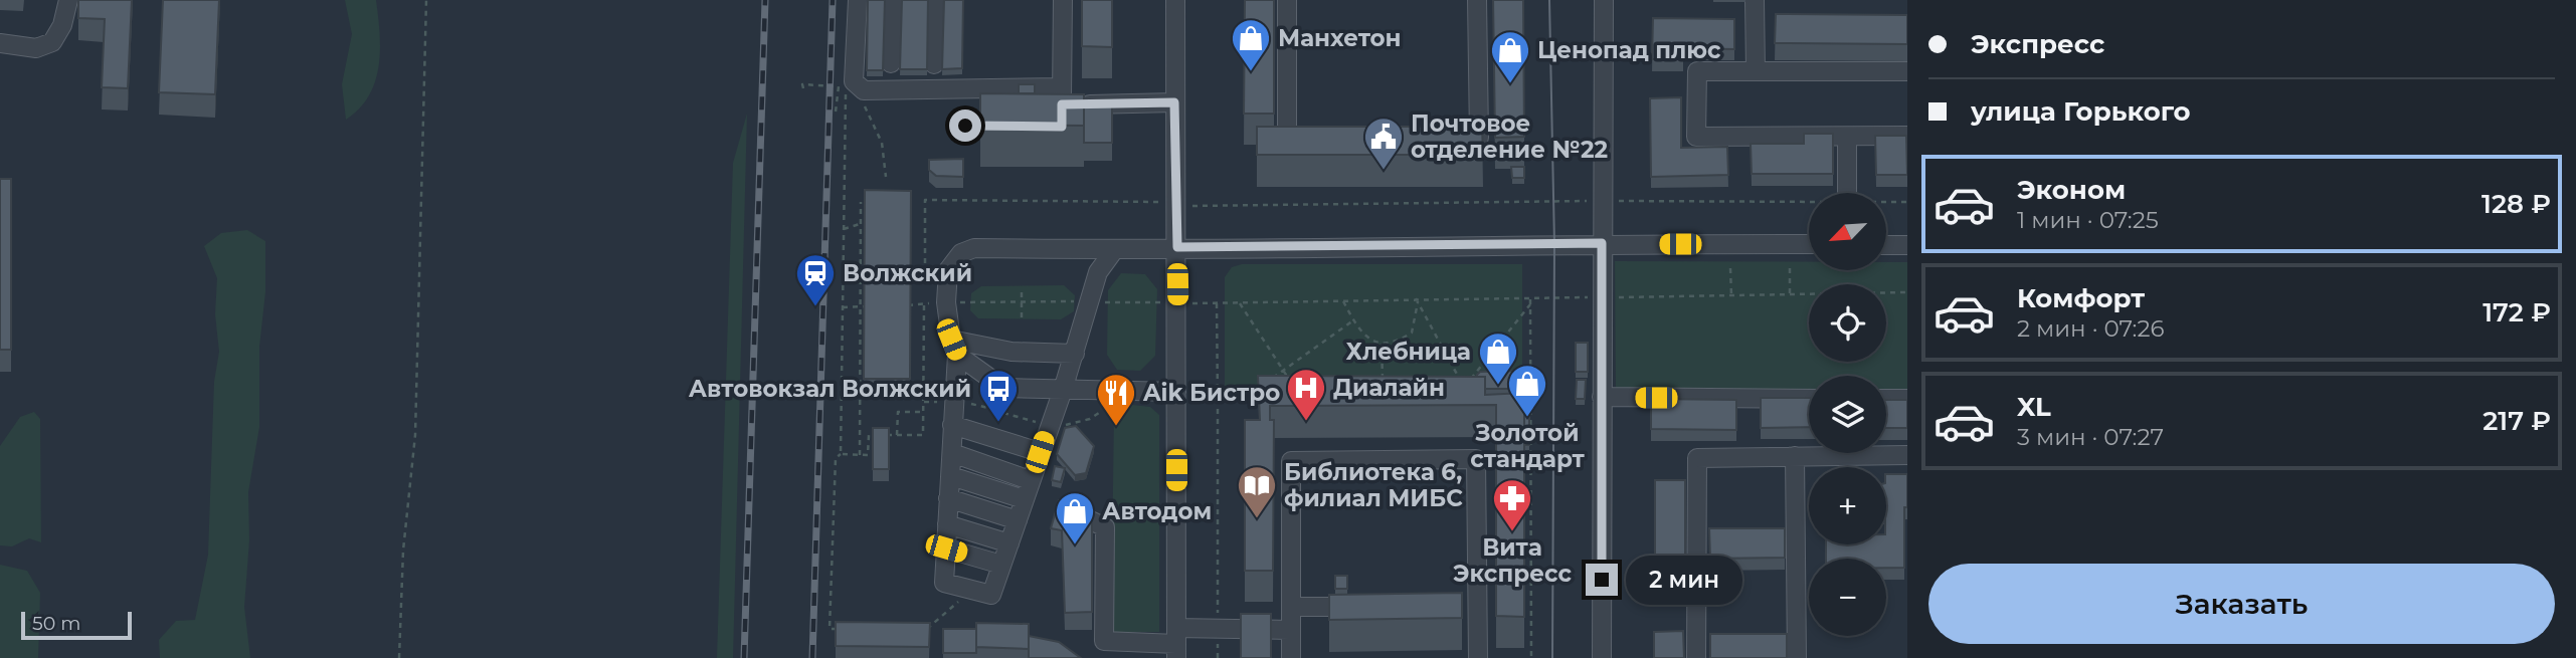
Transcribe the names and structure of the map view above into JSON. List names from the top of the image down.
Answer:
{
  "places": {
    "shop": [
      "Манхетон",
      "Ценопад плюс",
      "Хлебница",
      "Золотой стандарт",
      "Автодом"
    ],
    "public building": ["Почтовое отделение №22"],
    "station": ["Волжский"],
    "hospital": ["Диалайн"],
    "bus stop": ["Автовокзал Волжский"],
    "restaurant": ["Aik Бистро"],
    "library": ["Библиотека 6, филиал МИБС"],
    "pharmacy": ["Вита Экспресс"]
  },
  "scale_bar": "50 m",
  "north": "bottom left",
  "page": {
    "banner": ["Экспресс", "улица Горького"],
    "list": [
      {
        "name": "Эконом",
        "note": "1 мин · 07:25",
        "value": "128 ₽"
      },
      {
        "name": "Комфорт",
        "note": "2 мин · 07:26",
        "value": "172 ₽"
      },
      {
        "name": "XL",
        "note": "3 мин · 07:27",
        "value": "217 ₽"
      }
    ],
    "map_buttons": ["+", "−"],
    "buttons": "Заказать",
    "bubble": "2 мин",
    "scale": "50 m"
  }
}
